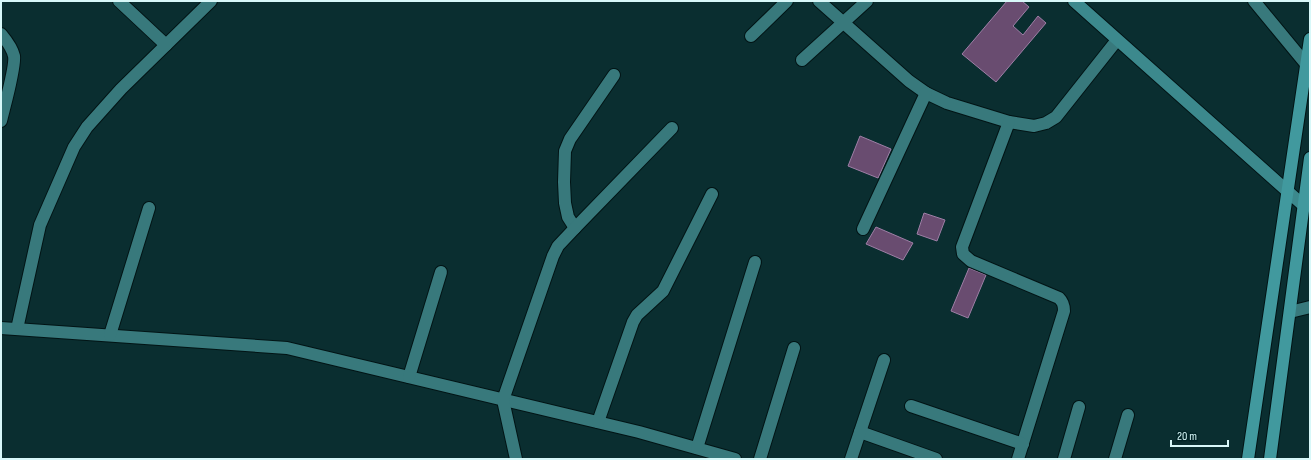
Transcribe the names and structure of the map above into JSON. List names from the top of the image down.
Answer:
{
  "scale_bar": "20 m"
}
